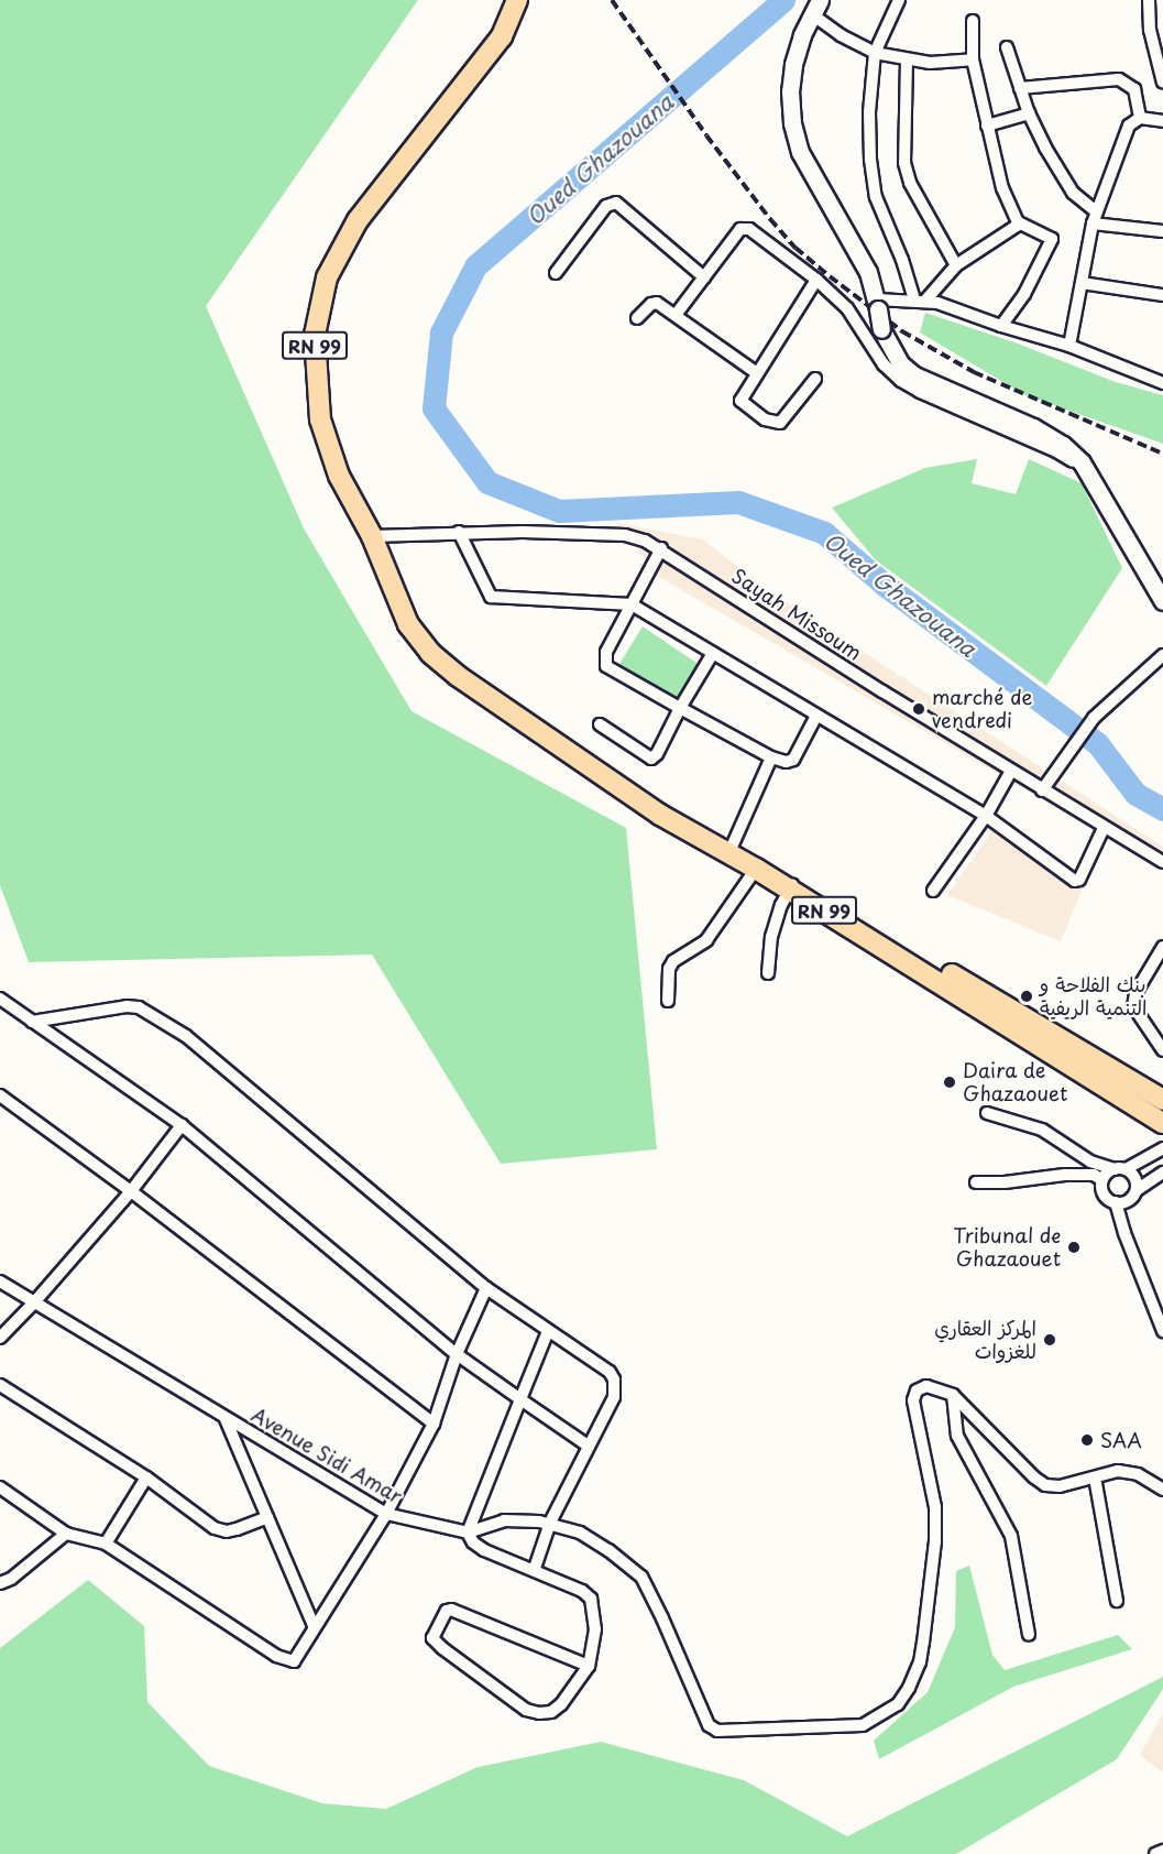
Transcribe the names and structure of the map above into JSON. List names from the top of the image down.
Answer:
{
  "streets": {
    "main road": ["RN 99"],
    "street": ["Sayah Missoum", "Avenue Sidi Amar"]
  },
  "crossings": [
    ["RN 99", "Sayah Missoum"]
  ],
  "water": ["Oued Ghazouana"],
  "places": [
    "marché de vendredi",
    "بنك الفلاحة و التنمية الريفية",
    "Daira de Ghazaouet",
    "Tribunal de Ghazaouet",
    "المركز العقاري للغزوات",
    "SAA"
  ]
}
